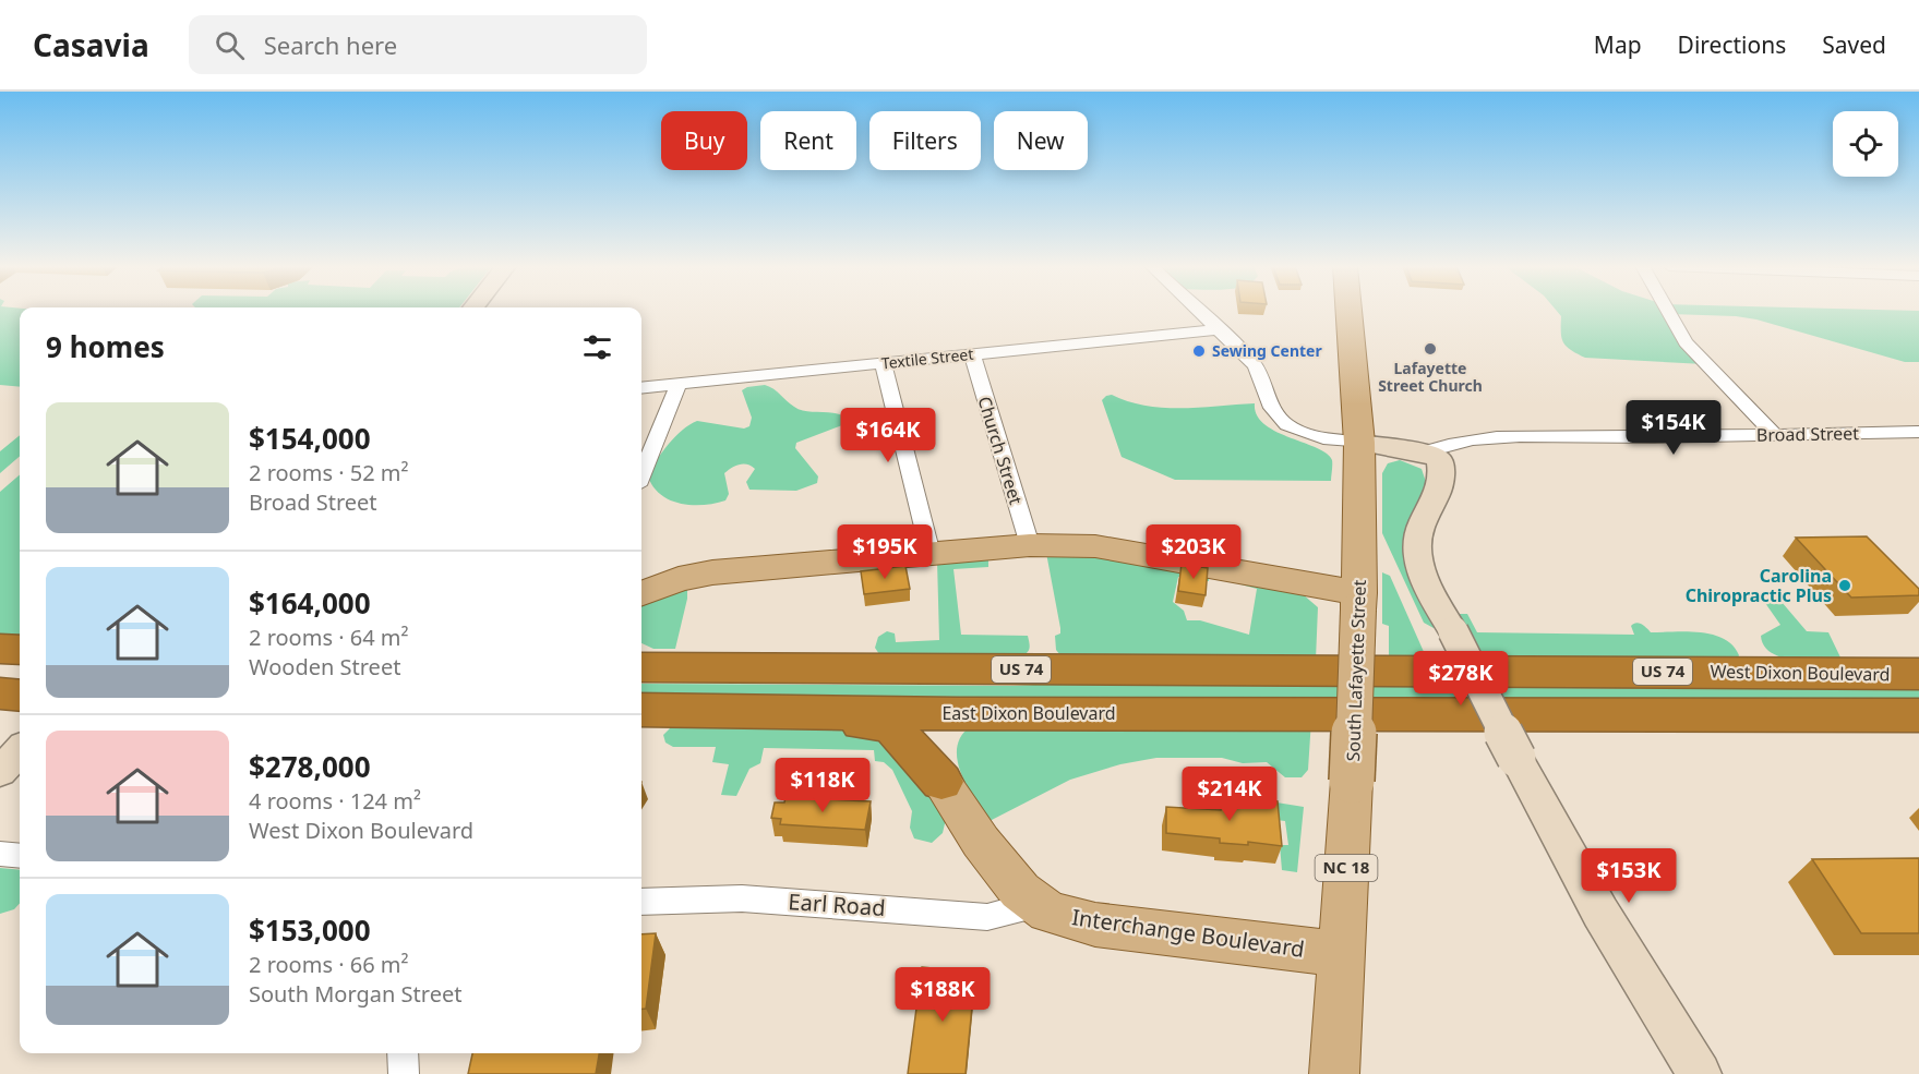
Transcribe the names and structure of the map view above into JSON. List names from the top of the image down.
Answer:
{
  "streets": {
    "highway": ["US 74", "West Dixon Boulevard", "East Dixon Boulevard"],
    "main road": ["South Lafayette Street", "NC 18", "Interchange Boulevard"],
    "street": [
      "Textile Street",
      "Broad Street",
      "Church Street",
      "Earl Road"
    ]
  },
  "crossings": [
    ["Textile Street", "Church Street"],
    ["South Lafayette Street", "Interchange Boulevard"],
    ["Earl Road", "Interchange Boulevard"]
  ],
  "places": ["Lafayette Street Church", "Sewing Center", "Carolina Chiropractic Plus"],
  "page": {
    "header": "Casavia",
    "search": "Search here",
    "nav": ["Map", "Directions", "Saved"],
    "chip": [
      "Buy",
      "Rent",
      "Filters",
      "New"
    ],
    "heading": "9 homes",
    "list": [
      {
        "name": "$154,000",
        "note": "2 rooms · 52 m² · Broad Street"
      },
      {
        "name": "$164,000",
        "note": "2 rooms · 64 m² · Wooden Street"
      },
      {
        "name": "$278,000",
        "note": "4 rooms · 124 m² · West Dixon Boulevard"
      },
      {
        "name": "$153,000",
        "note": "2 rooms · 66 m² · South Morgan Street"
      }
    ],
    "price": [
      "$154K",
      "$164K",
      "$195K",
      "$203K",
      "$278K",
      "$118K",
      "$214K",
      "$153K",
      "$188K"
    ]
  }
}
